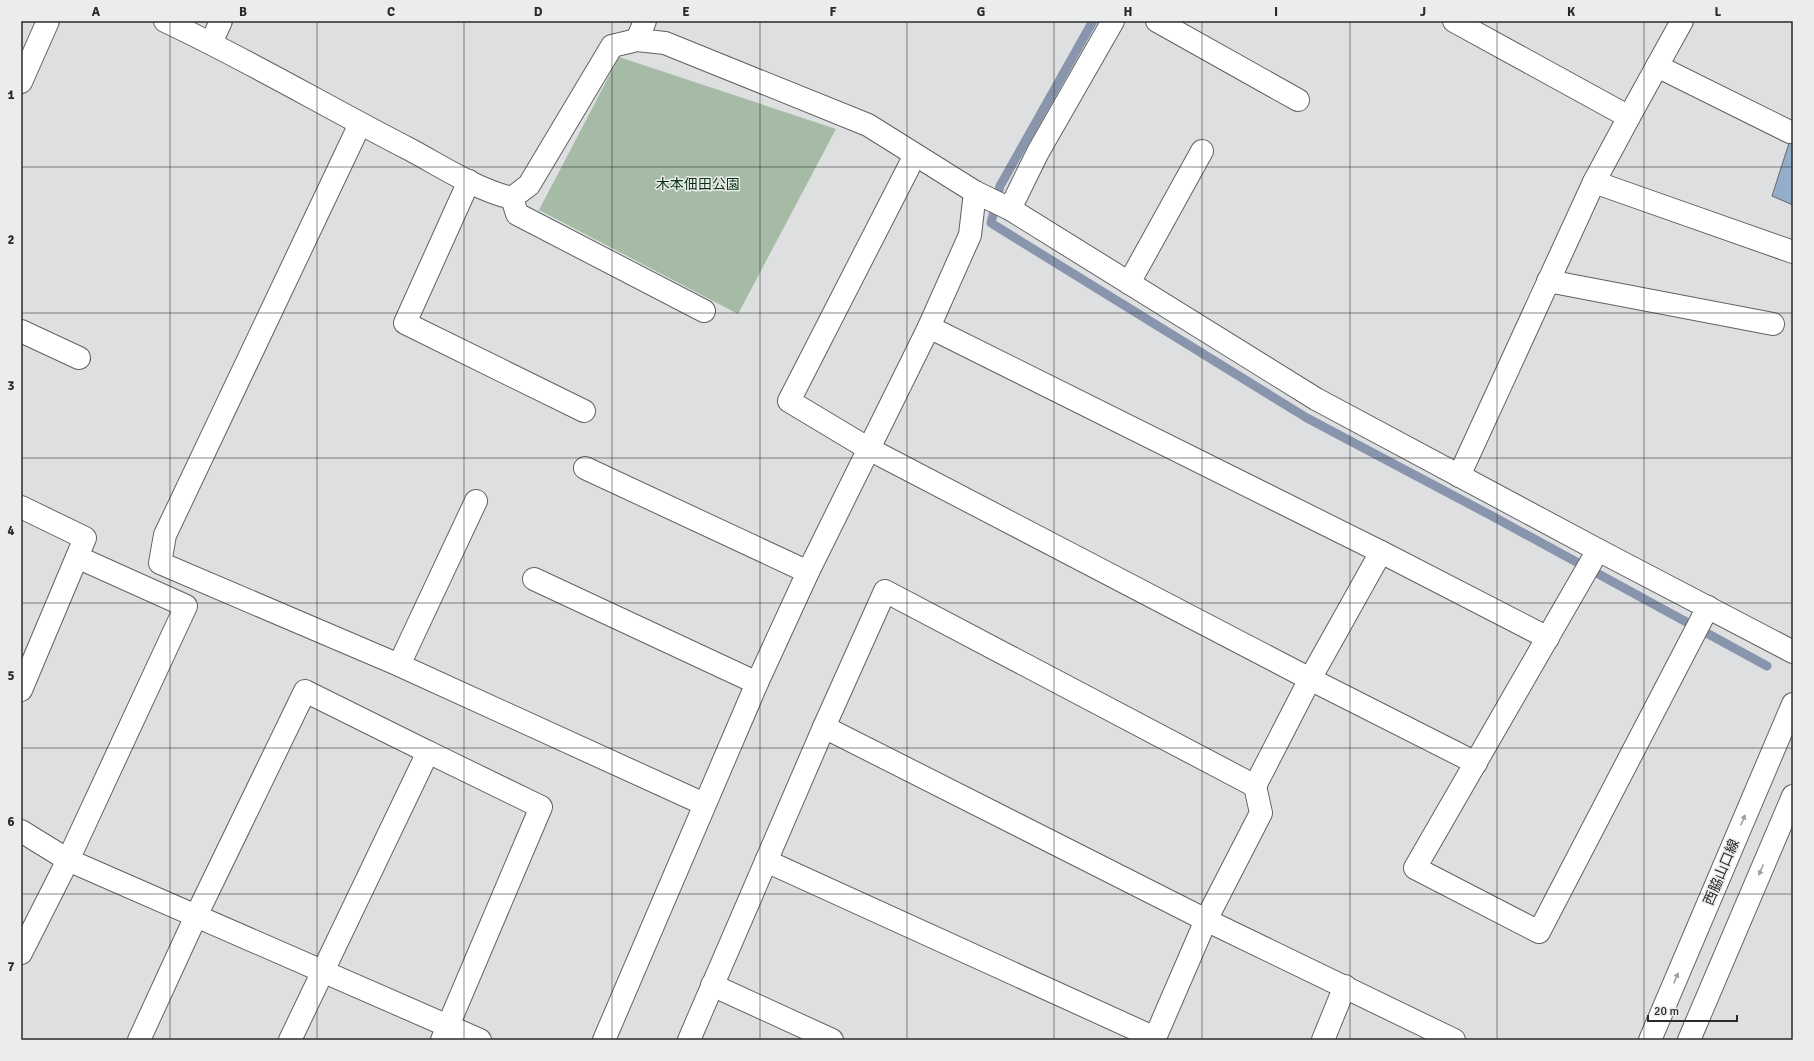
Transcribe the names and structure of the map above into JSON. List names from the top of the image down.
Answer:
{
  "streets": {
    "street": ["西脇山口線"]
  },
  "parks": ["木本佃田公園"],
  "scale_bar": "20 m",
  "grid": {
    "columns": [
      "A",
      "B",
      "C",
      "D",
      "E",
      "F",
      "G",
      "H",
      "I",
      "J",
      "K",
      "L"
    ],
    "rows": [
      "1",
      "2",
      "3",
      "4",
      "5",
      "6",
      "7"
    ]
  }
}
